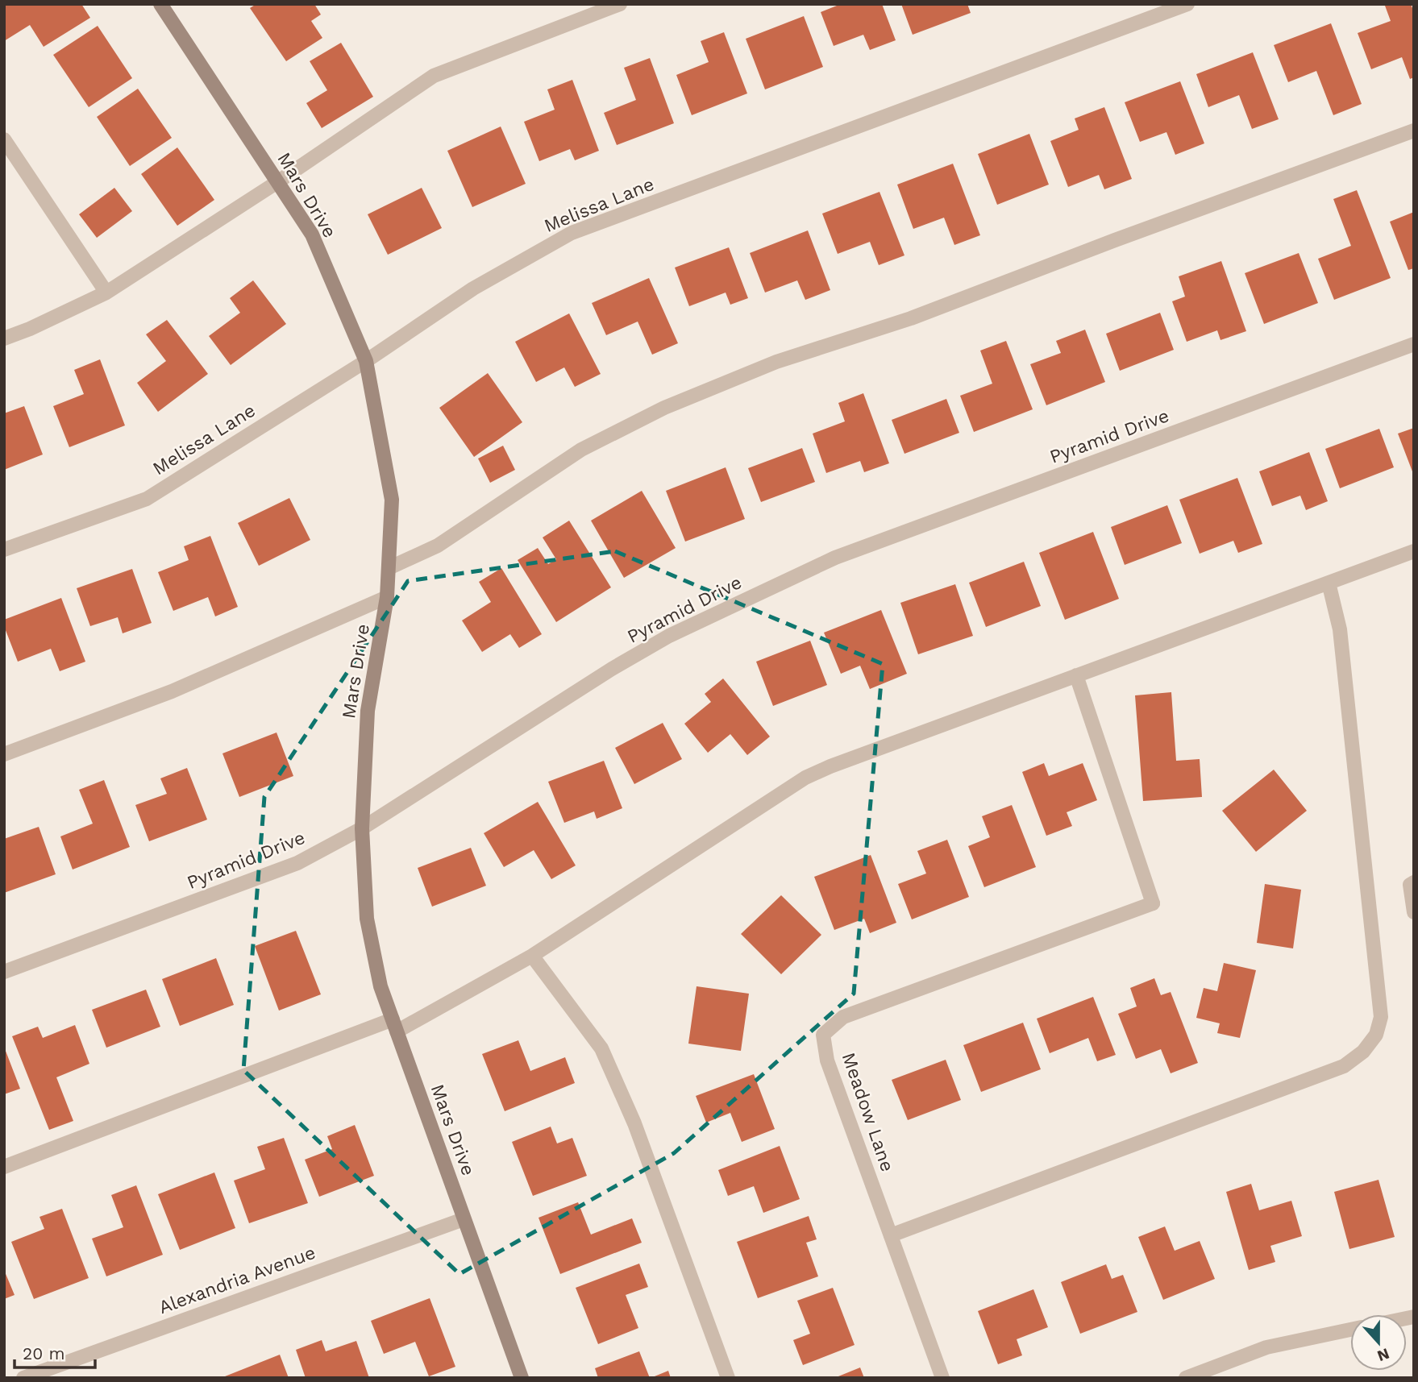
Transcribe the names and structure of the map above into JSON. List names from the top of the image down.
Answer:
{
  "streets": {
    "street": [
      "Mars Drive",
      "Melissa Lane",
      "Pyramid Drive",
      "Meadow Lane",
      "Alexandria Avenue"
    ]
  },
  "crossings": [
    ["Mars Drive", "Melissa Lane"],
    ["Mars Drive", "Pyramid Drive"],
    ["Mars Drive", "Alexandria Avenue"]
  ],
  "scale_bar": "20 m",
  "north": "bottom"
}
